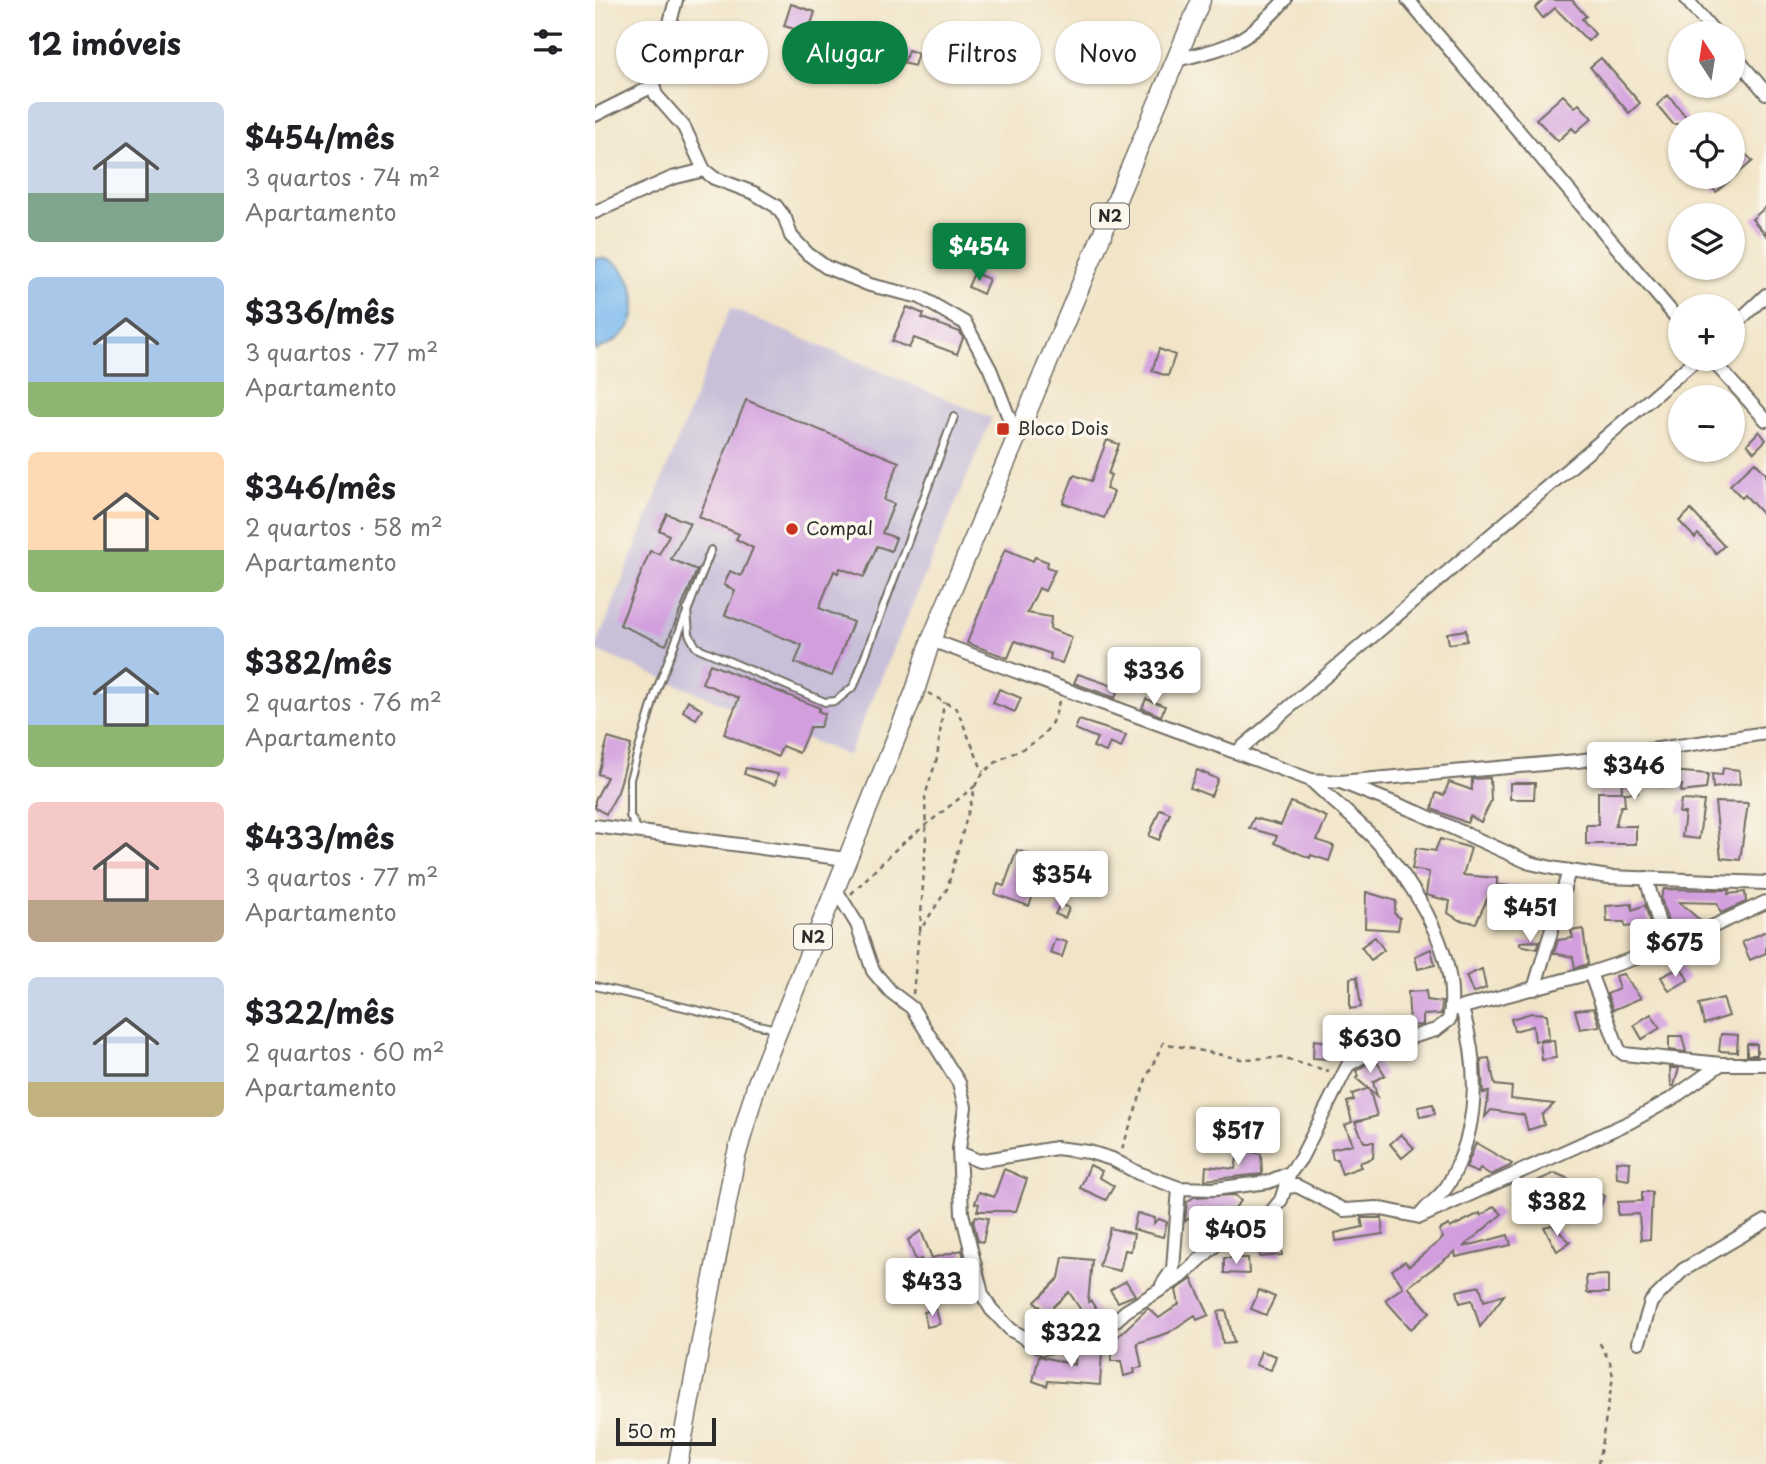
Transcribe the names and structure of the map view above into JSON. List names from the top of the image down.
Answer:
{
  "streets": {
    "main road": ["N2"]
  },
  "places": {
    "transit": ["Bloco Dois"],
    "other": ["Compal"]
  },
  "scale_bar": "50 m",
  "north": "top",
  "page": {
    "heading": "12 imóveis",
    "map_buttons": ["+", "−"],
    "chip": [
      "Comprar",
      "Alugar",
      "Filtros",
      "Novo"
    ],
    "list": [
      {
        "name": "$454/mês",
        "note": "3 quartos · 74 m² · Apartamento"
      },
      {
        "name": "$336/mês",
        "note": "3 quartos · 77 m² · Apartamento"
      },
      {
        "name": "$346/mês",
        "note": "2 quartos · 58 m² · Apartamento"
      },
      {
        "name": "$382/mês",
        "note": "2 quartos · 76 m² · Apartamento"
      },
      {
        "name": "$433/mês",
        "note": "3 quartos · 77 m² · Apartamento"
      },
      {
        "name": "$322/mês",
        "note": "2 quartos · 60 m² · Apartamento"
      }
    ],
    "price": [
      "$454",
      "$336",
      "$346",
      "$354",
      "$451",
      "$675",
      "$630",
      "$517",
      "$382",
      "$405",
      "$433",
      "$322"
    ],
    "scale": "50 m"
  }
}
